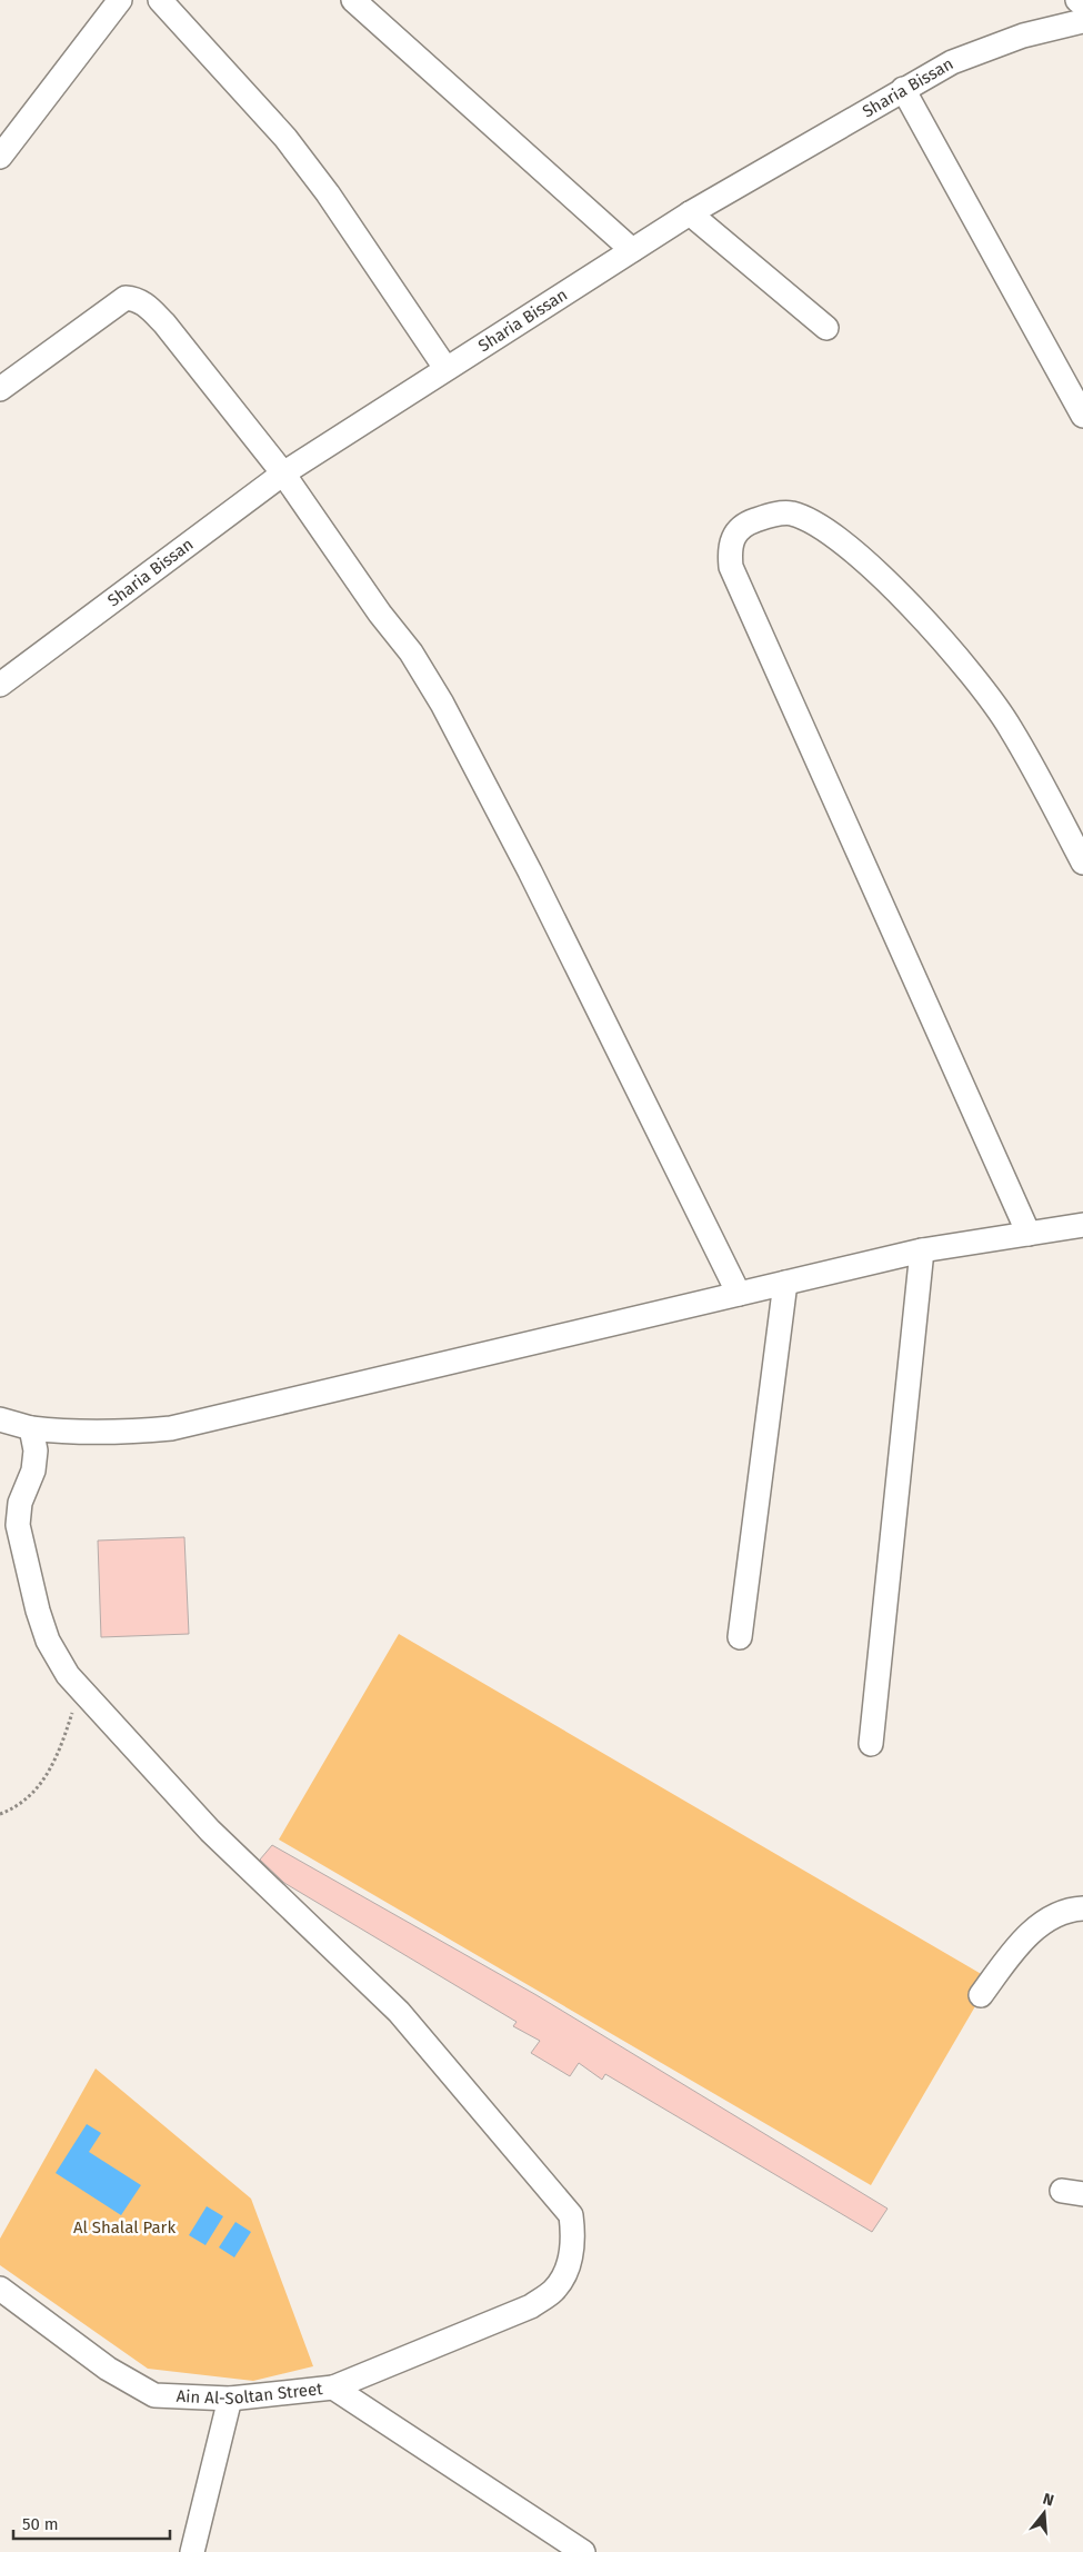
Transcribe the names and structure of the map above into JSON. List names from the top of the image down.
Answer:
{
  "streets": {
    "street": ["Sharia Bissan", "Ain Al-Soltan Street"]
  },
  "parks": ["Al Shalal Park"],
  "scale_bar": "50 m",
  "north": "top"
}
